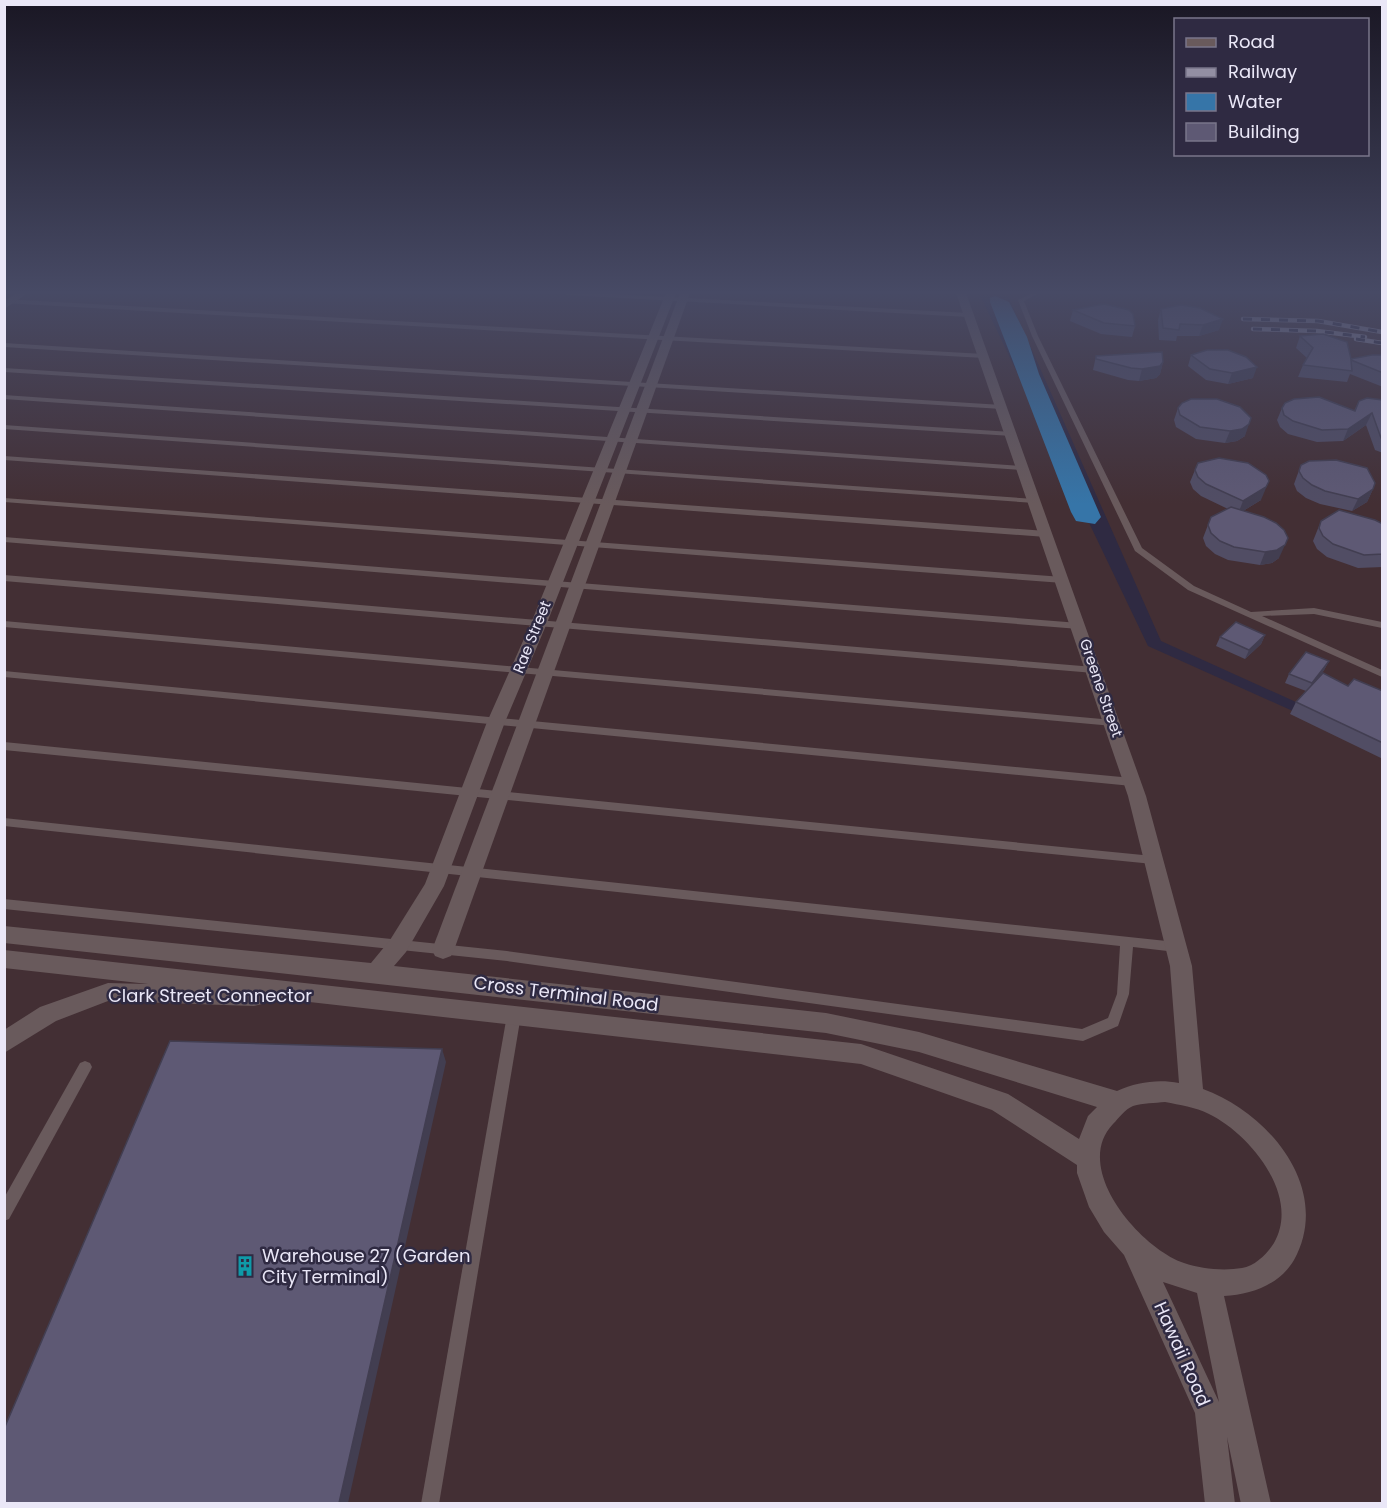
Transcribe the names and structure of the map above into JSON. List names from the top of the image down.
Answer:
{
  "streets": {
    "street": [
      "Rae Street",
      "Greene Street",
      "Cross Terminal Road",
      "Clark Street Connector",
      "Hawaii Road"
    ]
  },
  "crossings": [
    ["Rae Street", "Cross Terminal Road"],
    ["Greene Street", "Cross Terminal Road"],
    ["Greene Street", "Hawaii Road"],
    ["Cross Terminal Road", "Clark Street Connector"],
    ["Cross Terminal Road", "Hawaii Road"]
  ],
  "places": {
    "building": ["Warehouse 27 (Garden City Terminal)"]
  },
  "legend": [
    "Road",
    "Railway",
    "Water",
    "Building"
  ]
}
